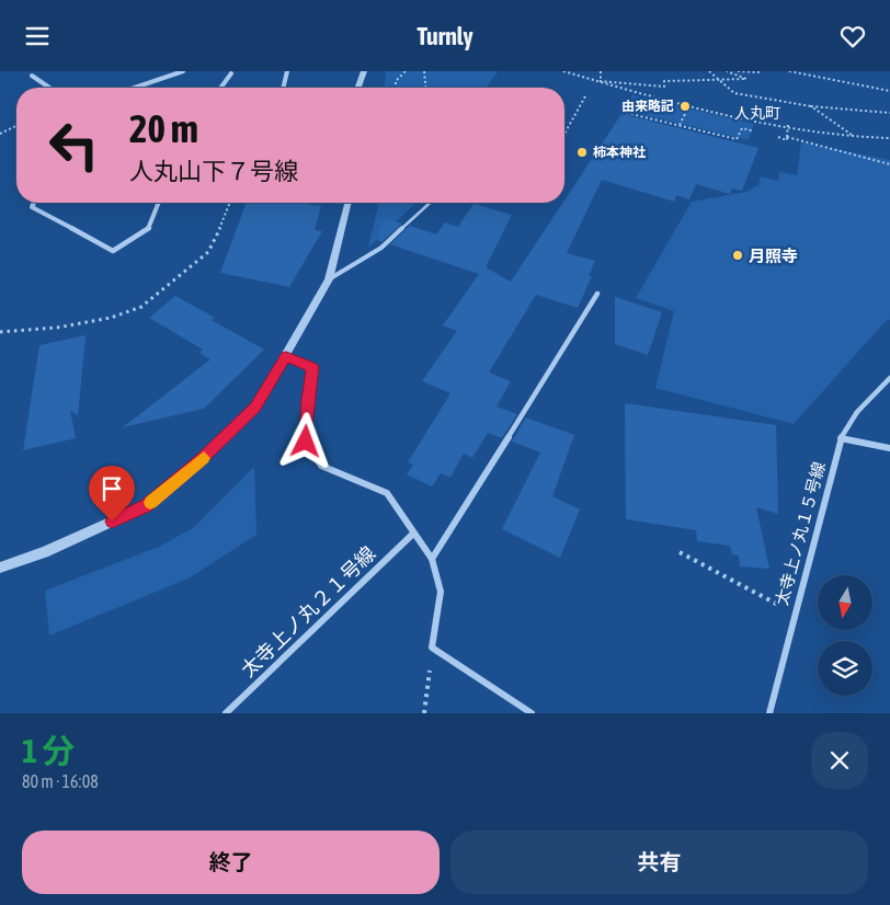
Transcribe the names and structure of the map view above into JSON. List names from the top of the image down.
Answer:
{
  "streets": {
    "street": ["太寺上ノ丸１５号線", "太寺上ノ丸２１号線"]
  },
  "districts": ["人丸町"],
  "places": ["由来略記", "柿本神社", "月照寺"],
  "north": "bottom",
  "page": {
    "header": "Turnly",
    "turn": ["20 m", "人丸山下７号線"],
    "heading": ["1 分", "80 m · 16:08"],
    "buttons": ["終了", "共有"]
  }
}
